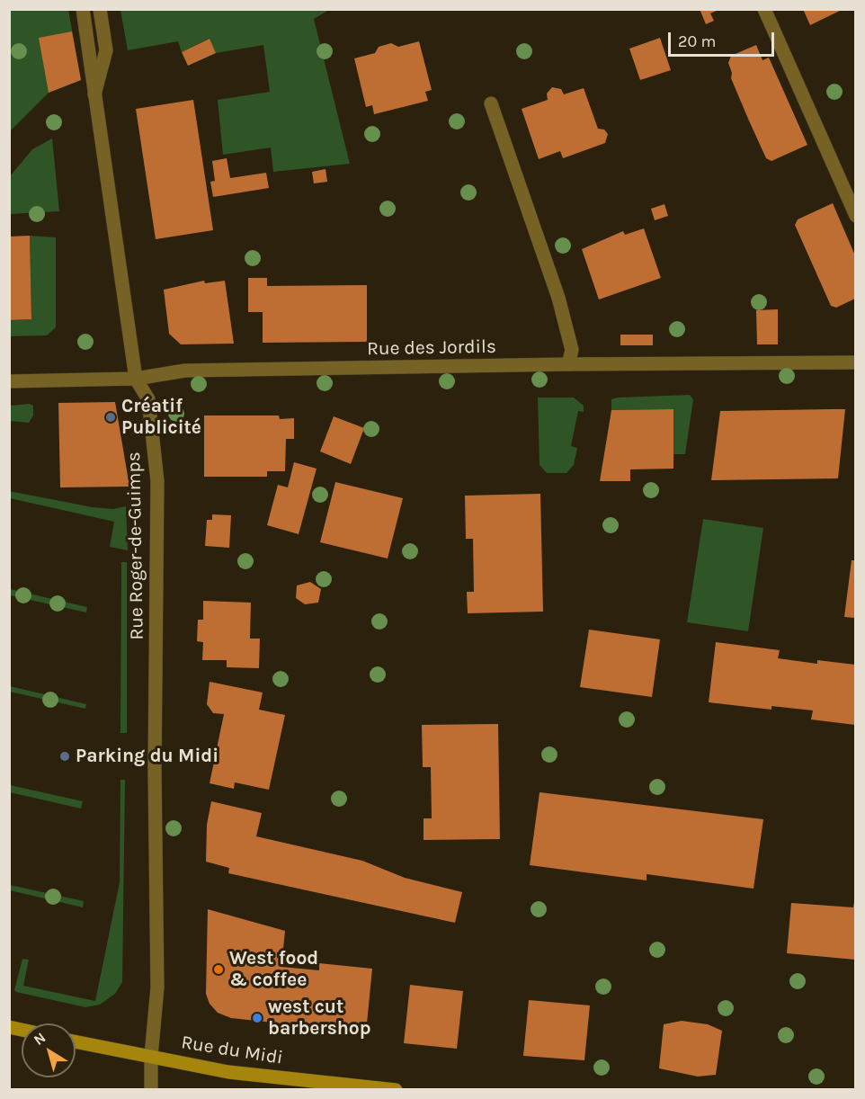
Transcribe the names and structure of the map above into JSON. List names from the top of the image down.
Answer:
{
  "streets": {
    "main road": ["Rue du Midi"],
    "street": ["Rue des Jordils", "Rue Roger-de-Guimps"]
  },
  "crossings": [
    ["Rue des Jordils", "Rue Roger-de-Guimps"],
    ["Rue Roger-de-Guimps", "Rue du Midi"]
  ],
  "places": [
    "Créatif Publicité",
    "Parking du Midi",
    "West food & coffee",
    "west cut barbershop"
  ],
  "scale_bar": "20 m",
  "north": "top left"
}
